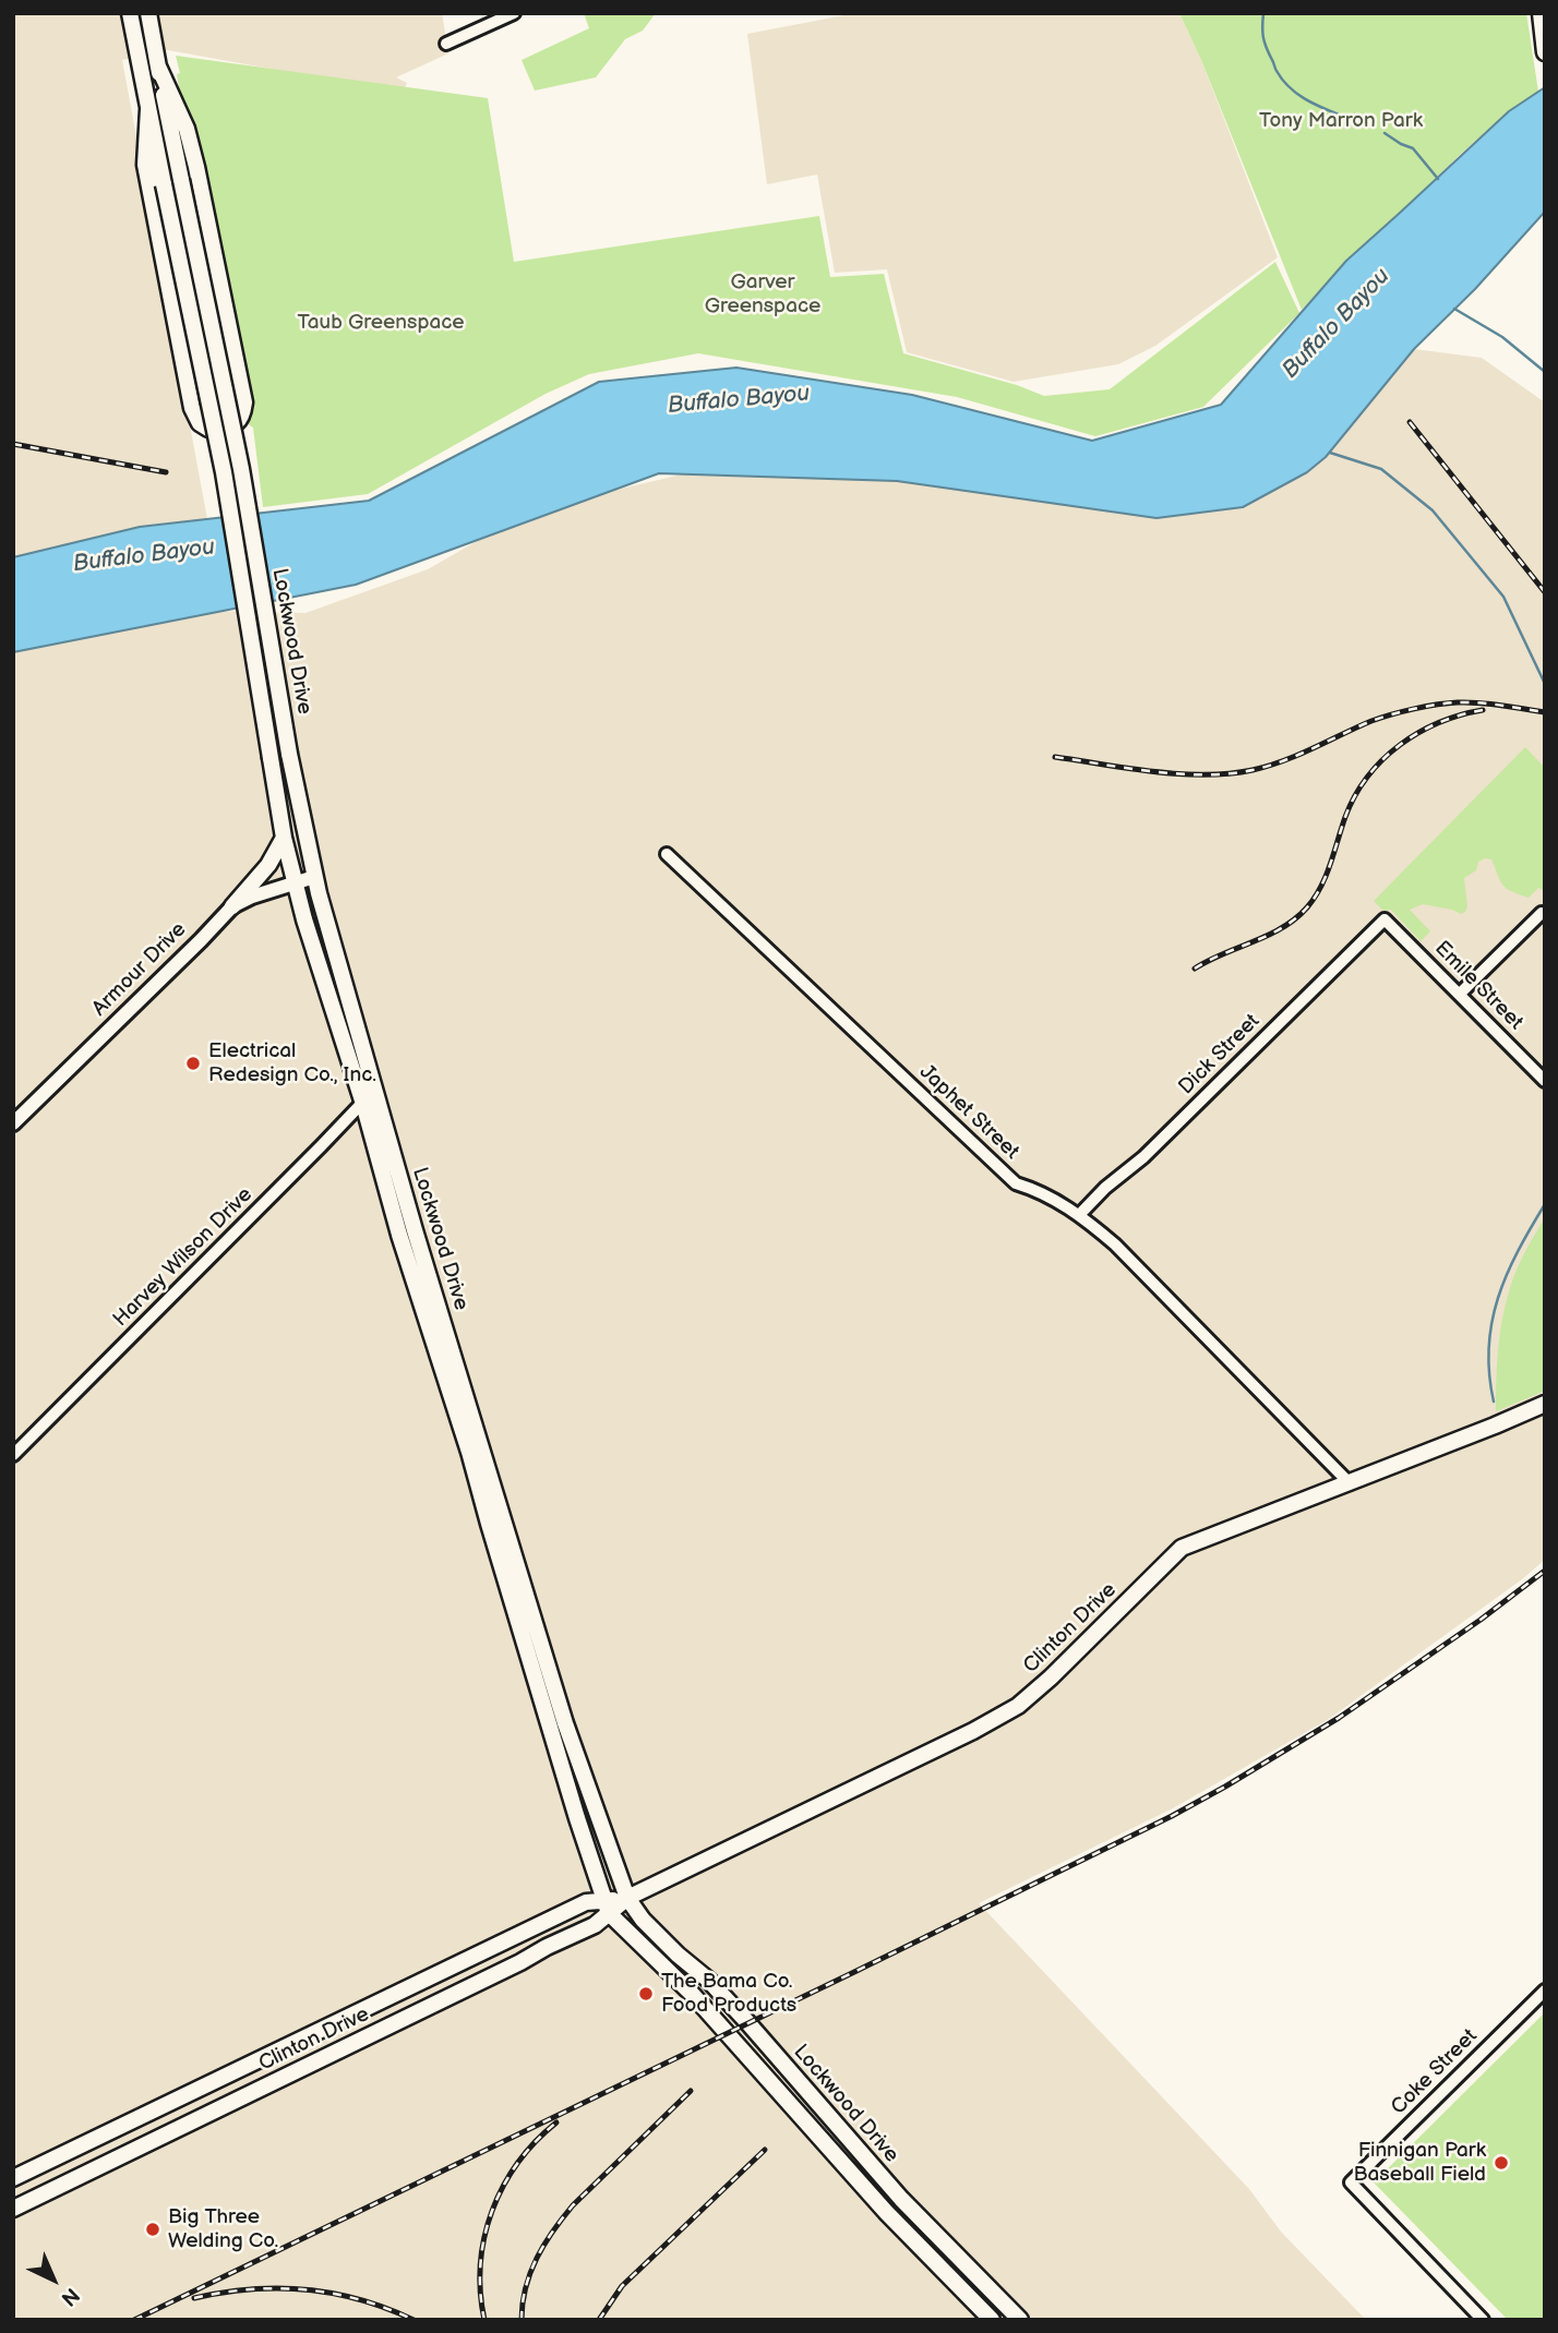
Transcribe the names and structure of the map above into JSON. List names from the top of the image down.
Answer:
{
  "streets": {
    "main road": ["Lockwood Drive", "Clinton Drive"],
    "street": [
      "Armour Drive",
      "Emile Street",
      "Dick Street",
      "Japhet Street",
      "Harvey Wilson Drive",
      "Coke Street"
    ]
  },
  "crossings": [
    ["Lockwood Drive", "Armour Drive"],
    ["Lockwood Drive", "Harvey Wilson Drive"],
    ["Lockwood Drive", "Clinton Drive"],
    ["Emile Street", "Dick Street"],
    ["Dick Street", "Japhet Street"],
    ["Japhet Street", "Clinton Drive"]
  ],
  "water": ["Buffalo Bayou"],
  "parks": ["Tony Marron Park", "Garver Greenspace", "Taub Greenspace"],
  "places": [
    "Electrical Redesign Co., Inc.",
    "The Bama Co. Food Products",
    "Finnigan Park Baseball Field",
    "Big Three Welding Co."
  ],
  "north": "bottom right"
}
